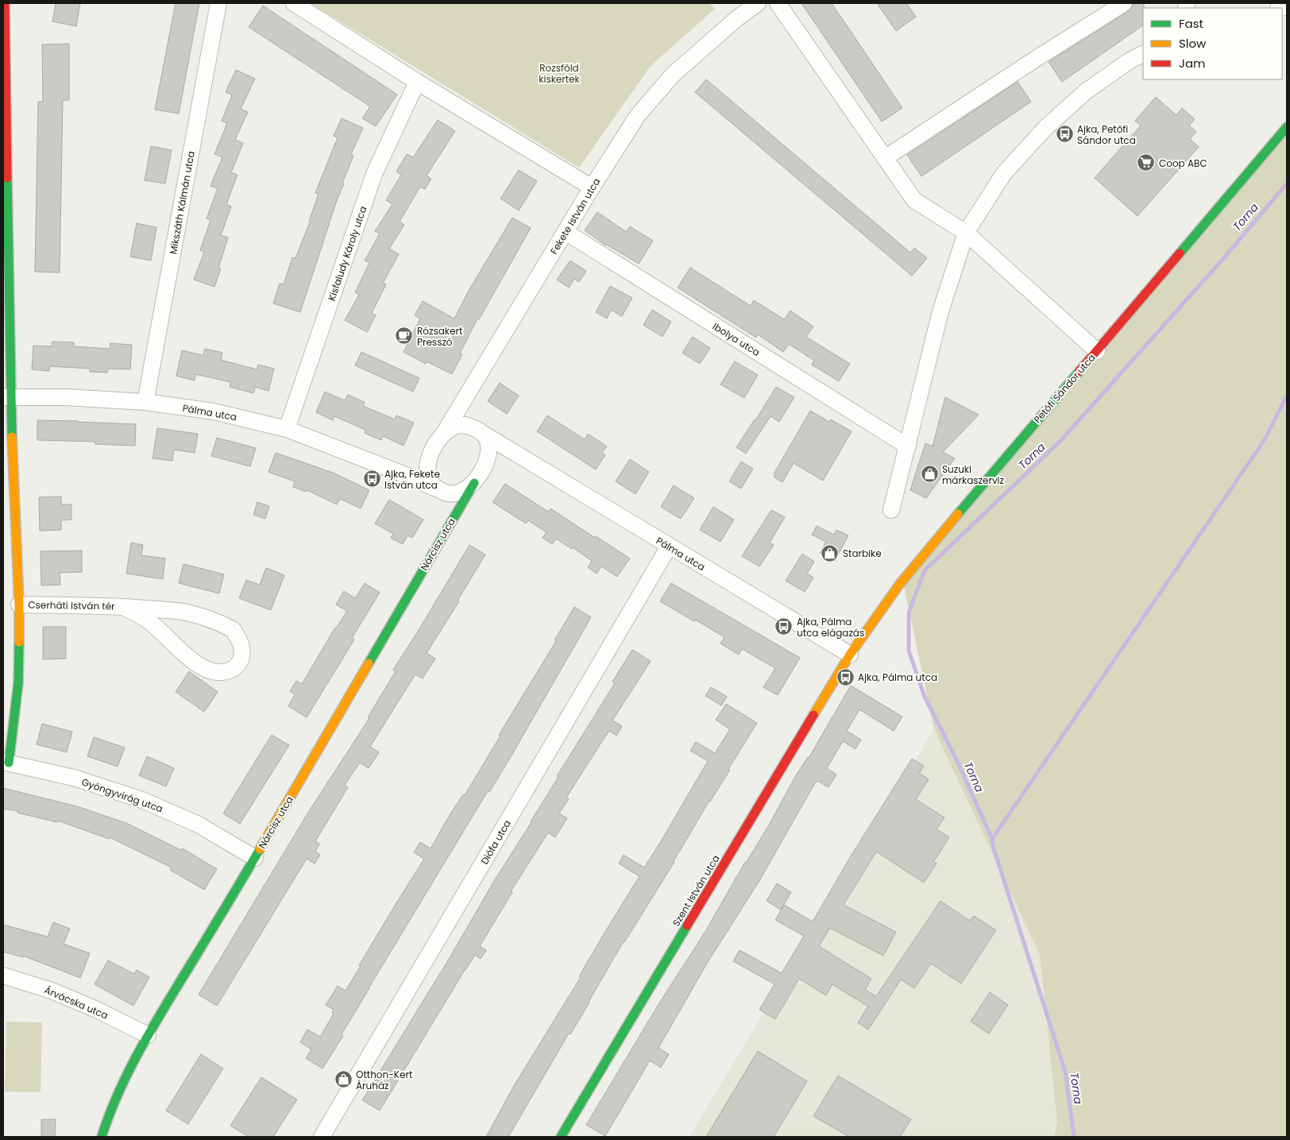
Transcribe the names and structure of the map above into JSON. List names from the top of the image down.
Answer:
{
  "streets": {
    "street": [
      "Mikszáth Kálmán utca",
      "Fekete István utca",
      "Kisfaludy Károly utca",
      "Ibolya utca",
      "Petőfi Sándor utca",
      "Pálma utca",
      "Nárcisz utca",
      "Cserháti István tér",
      "Gyöngyvirág utca",
      "Diófa utca",
      "Szent István utca",
      "Árvácska utca"
    ]
  },
  "crossings": [
    ["Mikszáth Kálmán utca", "Pálma utca"],
    ["Fekete István utca", "Ibolya utca"],
    ["Fekete István utca", "Pálma utca"],
    ["Fekete István utca", "Nárcisz utca"],
    ["Kisfaludy Károly utca", "Pálma utca"],
    ["Petőfi Sándor utca", "Pálma utca"],
    ["Petőfi Sándor utca", "Szent István utca"],
    ["Pálma utca", "Nárcisz utca"],
    ["Pálma utca", "Diófa utca"],
    ["Pálma utca", "Szent István utca"],
    ["Nárcisz utca", "Gyöngyvirág utca"],
    ["Nárcisz utca", "Árvácska utca"]
  ],
  "water": ["Torna"],
  "parks": ["Rozsföld kiskertek"],
  "places": {
    "bus stop": [
      "Ajka, Petőfi Sándor utca",
      "Ajka, Fekete István utca",
      "Ajka, Pálma utca elágazás",
      "Ajka, Pálma utca"
    ],
    "supermarket": ["Coop ABC"],
    "cafe": ["Rózsakert Presszó"],
    "shop": ["Suzuki márkaszerviz", "Starbike", "Otthon-Kert Áruház"]
  },
  "legend": ["Fast", "Slow", "Jam"]
}
